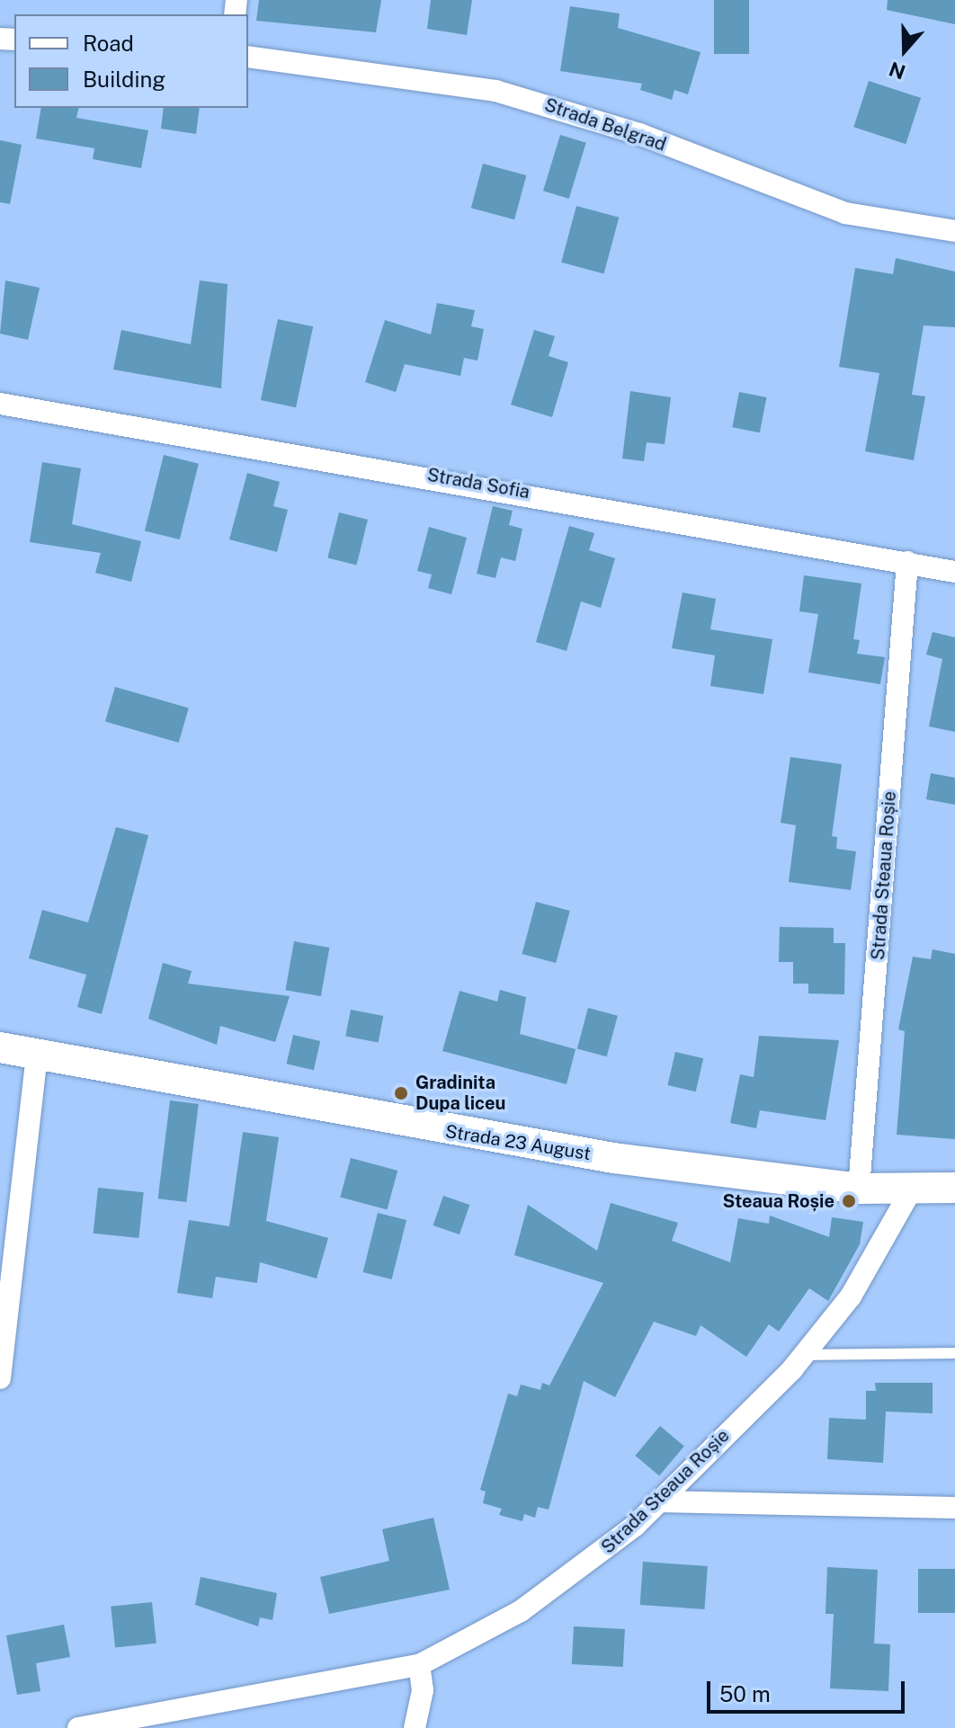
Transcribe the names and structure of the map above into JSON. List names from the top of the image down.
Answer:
{
  "streets": {
    "main road": ["Strada 23 August"],
    "street": ["Strada Belgrad", "Strada Sofia", "Strada Steaua Roșie"]
  },
  "crossings": [
    ["Strada Sofia", "Strada Steaua Roșie"],
    ["Strada Steaua Roșie", "Strada 23 August"]
  ],
  "places": ["Gradinita Dupa liceu", "Steaua Roșie"],
  "legend": ["Road", "Building"],
  "scale_bar": "50 m",
  "north": "bottom"
}
